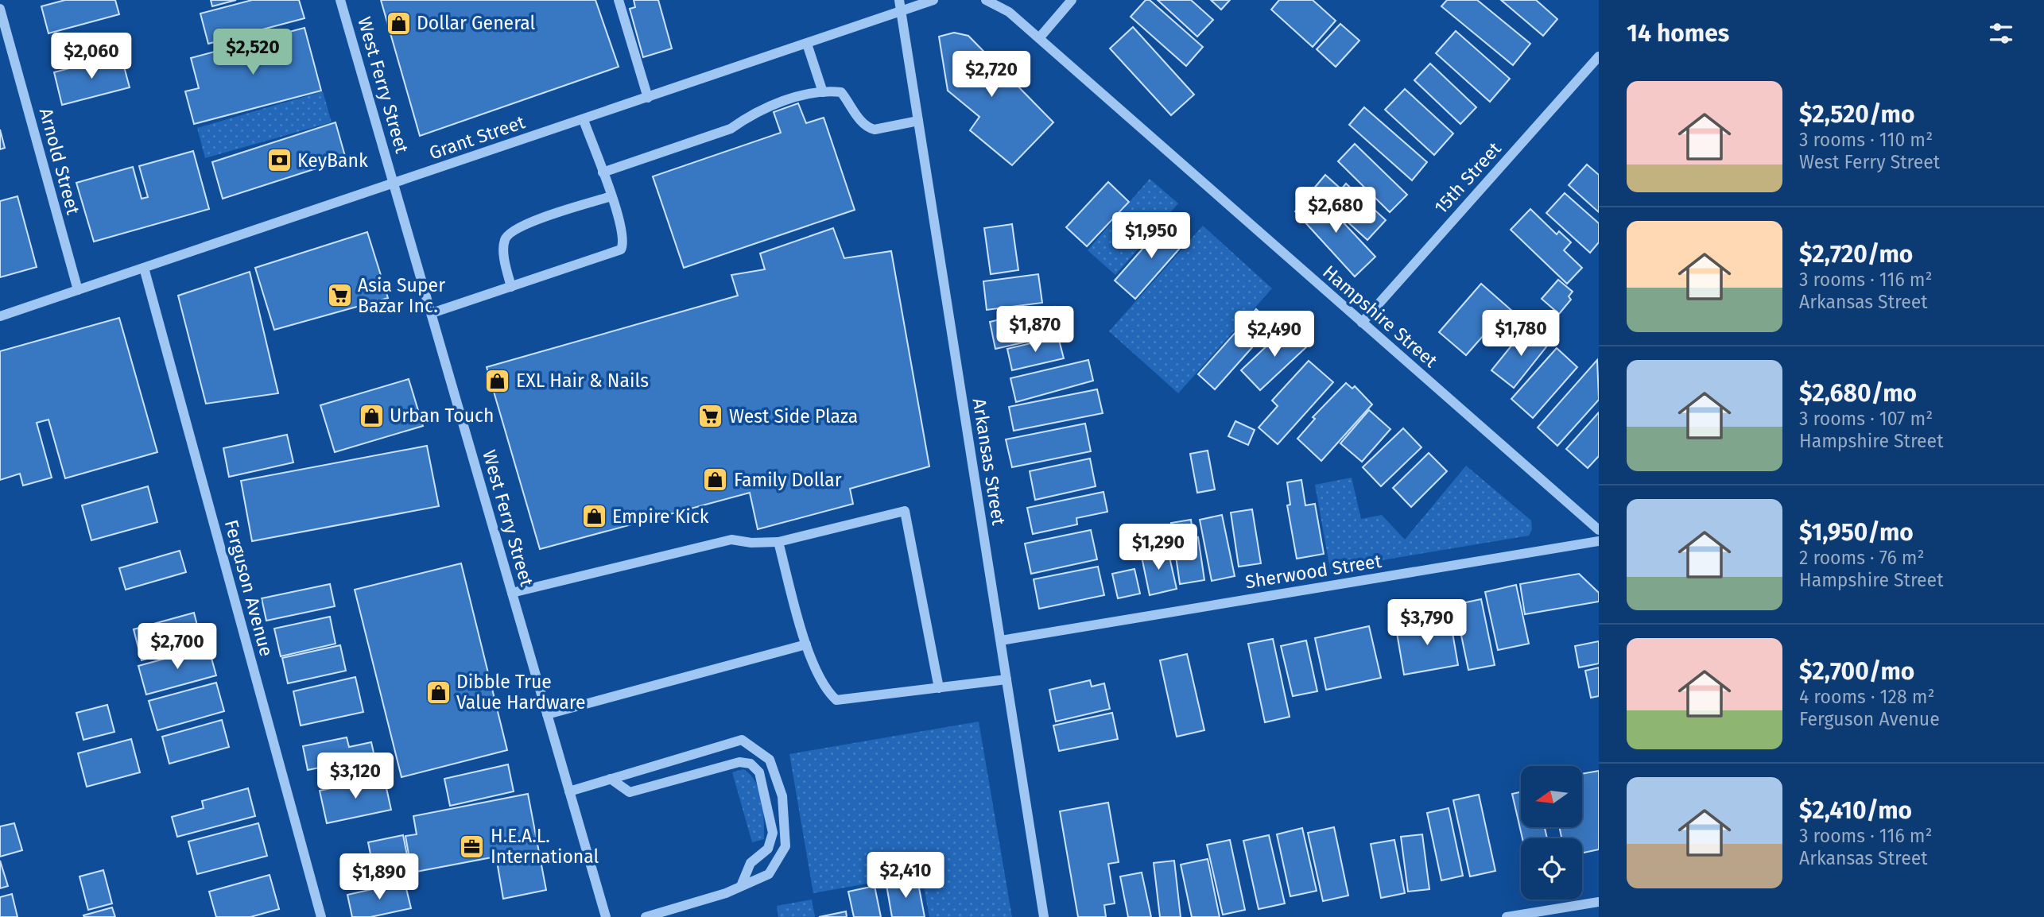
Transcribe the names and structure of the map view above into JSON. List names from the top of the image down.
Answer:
{
  "streets": {
    "street": [
      "West Ferry Street",
      "Grant Street",
      "Arnold Street",
      "15th Street",
      "Hampshire Street",
      "Arkansas Street",
      "Sherwood Street",
      "Ferguson Avenue"
    ]
  },
  "crossings": [
    ["West Ferry Street", "Grant Street"],
    ["Grant Street", "Arnold Street"],
    ["Grant Street", "Arkansas Street"],
    ["Grant Street", "Ferguson Avenue"],
    ["15th Street", "Hampshire Street"],
    ["Arkansas Street", "Sherwood Street"]
  ],
  "places": {
    "shop": [
      "Dollar General",
      "EXL Hair & Nails",
      "Urban Touch",
      "Family Dollar",
      "Empire Kick",
      "Dibble True Value Hardware"
    ],
    "bank": ["KeyBank"],
    "supermarket": ["Asia Super Bazar Inc.", "West Side Plaza"],
    "office": ["H.E.A.L. International"]
  },
  "north": "left",
  "page": {
    "heading": "14 homes",
    "price": [
      "$2,520",
      "$2,060",
      "$2,720",
      "$2,680",
      "$1,950",
      "$1,870",
      "$1,780",
      "$2,490",
      "$1,290",
      "$3,790",
      "$2,700",
      "$3,120",
      "$2,410",
      "$1,890"
    ],
    "list": [
      {
        "name": "$2,520/mo",
        "note": "3 rooms · 110 m² · West Ferry Street"
      },
      {
        "name": "$2,720/mo",
        "note": "3 rooms · 116 m² · Arkansas Street"
      },
      {
        "name": "$2,680/mo",
        "note": "3 rooms · 107 m² · Hampshire Street"
      },
      {
        "name": "$1,950/mo",
        "note": "2 rooms · 76 m² · Hampshire Street"
      },
      {
        "name": "$2,700/mo",
        "note": "4 rooms · 128 m² · Ferguson Avenue"
      },
      {
        "name": "$2,410/mo",
        "note": "3 rooms · 116 m² · Arkansas Street"
      }
    ]
  }
}
